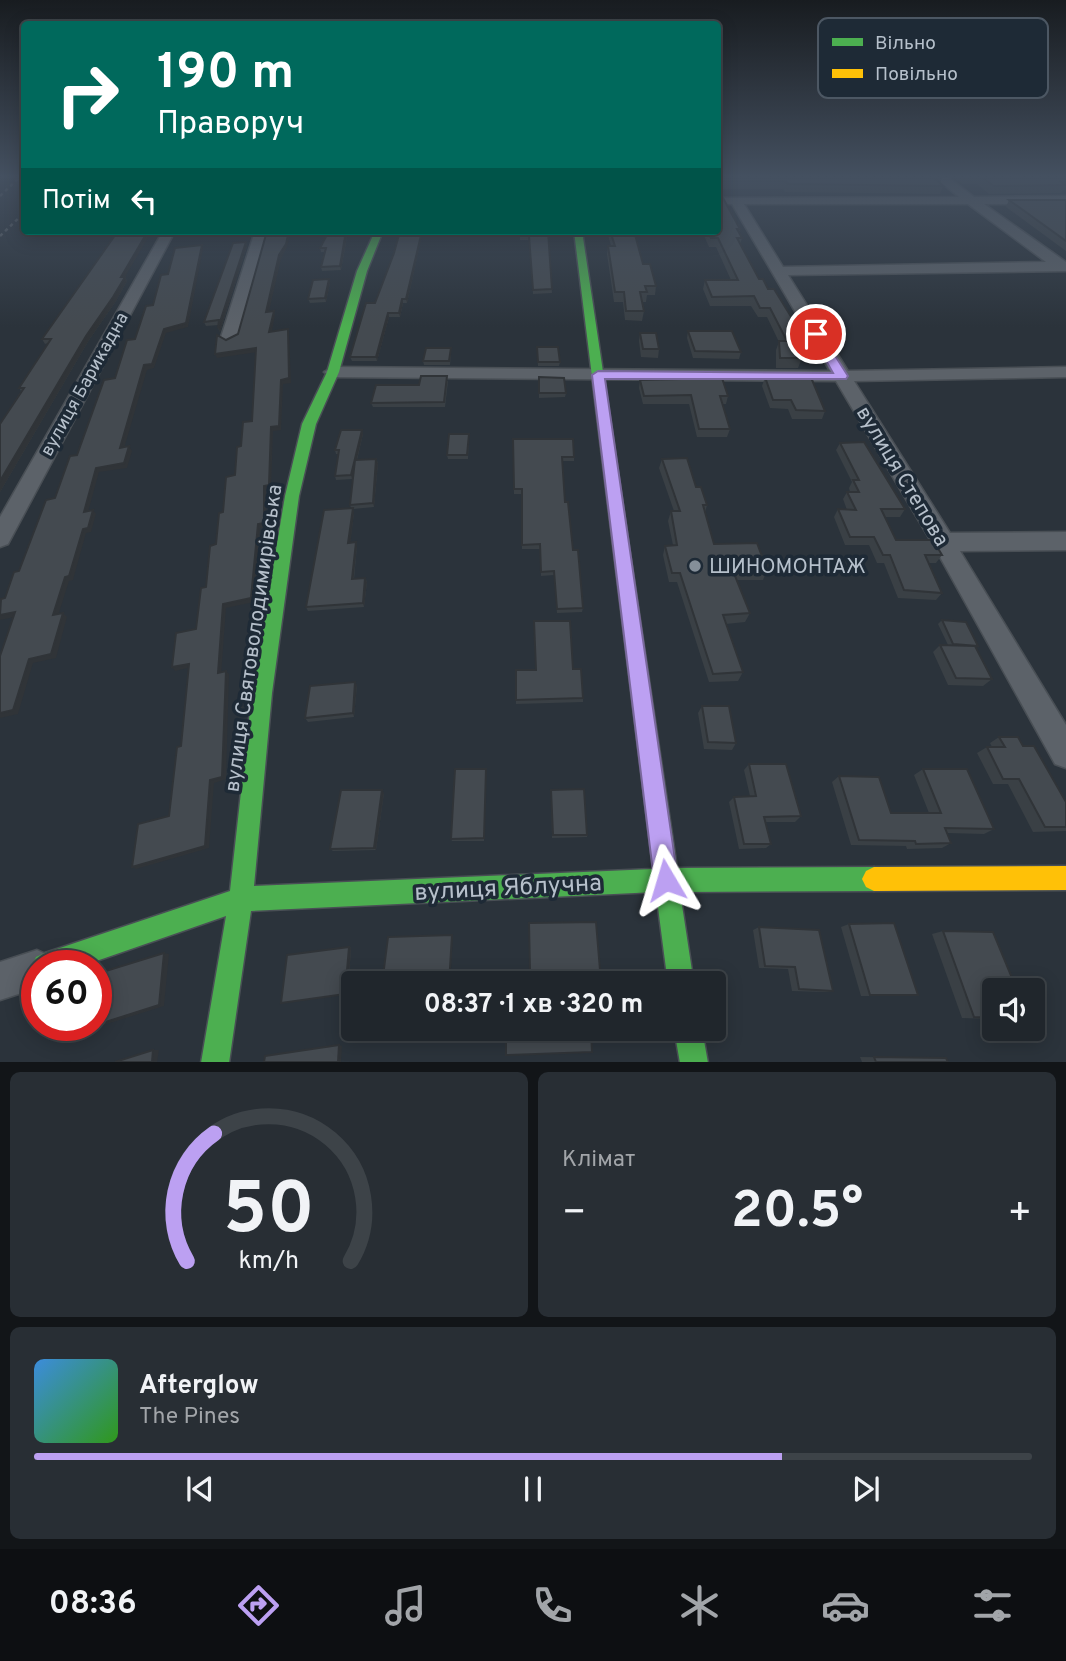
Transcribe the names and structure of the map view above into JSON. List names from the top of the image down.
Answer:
{
  "streets": {
    "street": [
      "вулиця Барикадна",
      "вулиця Степова",
      "вулиця Святоволодимирівська",
      "вулиця Яблучна"
    ]
  },
  "crossings": [
    ["вулиця Святоволодимирівська", "вулиця Яблучна"]
  ],
  "places": ["ШИНОМОНТАЖ"],
  "legend": ["Вільно", "Повільно"],
  "page": {
    "turn": ["190 m", "Праворуч"],
    "then": "Потім",
    "limit": "60",
    "trip": "08:37 · 1 хв · 320 m",
    "tile": "Клімат",
    "heat": ["−", "20.5°", "+"],
    "song": ["Afterglow", "The Pines"],
    "tabs": "08:36",
    "gauge": ["50", "km/h"]
  }
}
